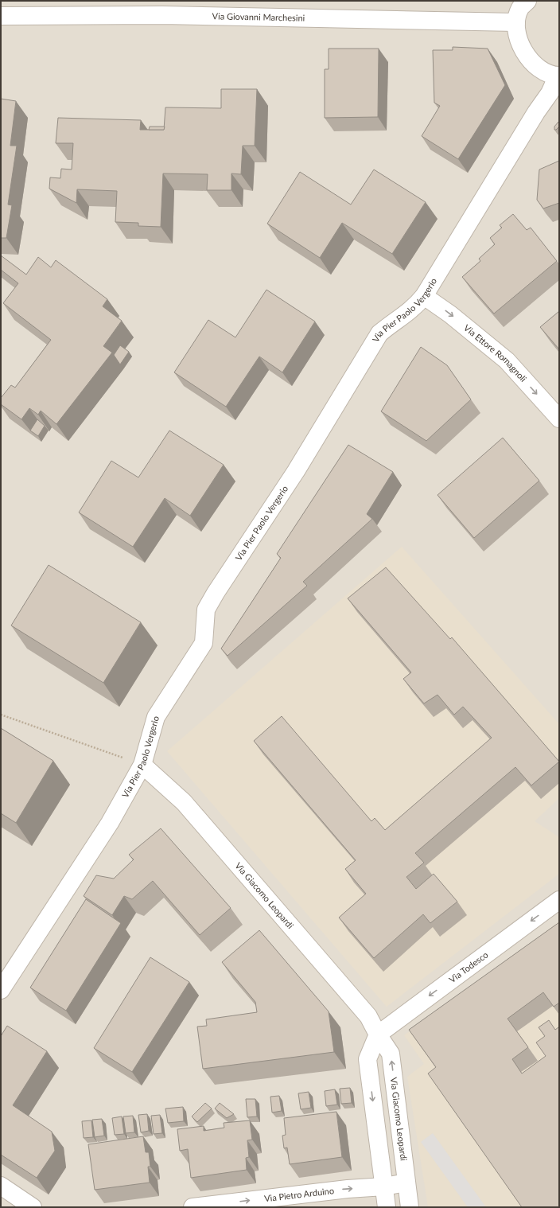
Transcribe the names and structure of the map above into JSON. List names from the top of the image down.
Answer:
{
  "streets": {
    "street": [
      "Via Giovanni Marchesini",
      "Via Pier Paolo Vergerio",
      "Via Ettore Romagnoli",
      "Via Giacomo Leopardi",
      "Via Todesco",
      "Via Pietro Arduino"
    ]
  },
  "crossings": [
    ["Via Giovanni Marchesini", "Via Pier Paolo Vergerio"],
    ["Via Pier Paolo Vergerio", "Via Ettore Romagnoli"],
    ["Via Pier Paolo Vergerio", "Via Giacomo Leopardi"],
    ["Via Giacomo Leopardi", "Via Todesco"],
    ["Via Giacomo Leopardi", "Via Pietro Arduino"]
  ],
  "one_way": ["Via Ettore Romagnoli", "Via Todesco", "Via Pietro Arduino"]
}
